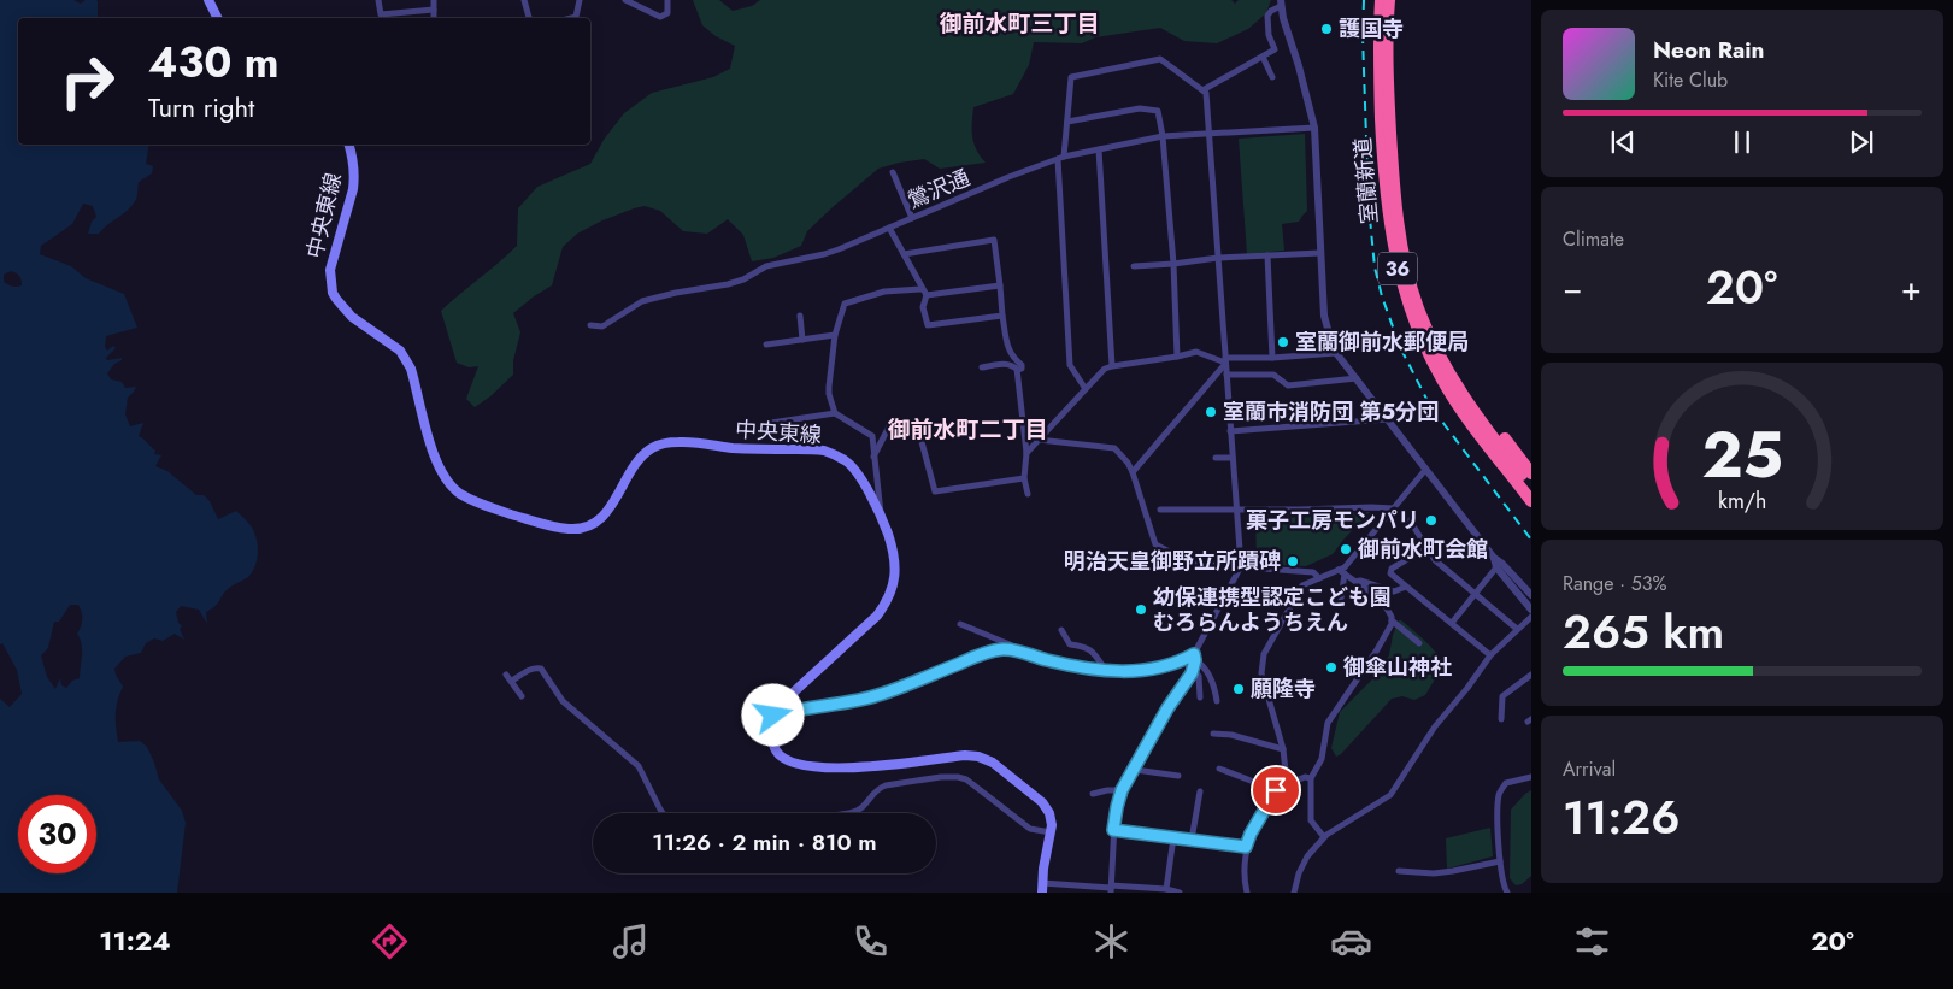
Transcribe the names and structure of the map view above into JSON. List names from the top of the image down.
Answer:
{
  "streets": {
    "highway": ["室蘭新道", "36"],
    "main road": ["中央東線"],
    "street": ["鶯沢通"]
  },
  "districts": ["御前水町三丁目", "御前水町二丁目"],
  "places": [
    "護国寺",
    "室蘭御前水郵便局",
    "室蘭市消防団 第5分団",
    "菓子工房モンパリ",
    "御前水町会館",
    "明治天皇御野立所蹟碑",
    "幼保連携型認定こども園 むろらんようちえん",
    "御傘山神社",
    "願隆寺"
  ],
  "page": {
    "turn": ["430 m", "Turn right"],
    "song": ["Neon Rain", "Kite Club"],
    "tile": [
      "Climate",
      ["Range · 53%", "265 km"],
      ["Arrival", "11:26"]
    ],
    "heat": ["−", "20°", "+"],
    "limit": "30",
    "trip": "11:26 · 2 min · 810 m",
    "tabs": ["11:24", "20°"],
    "gauge": ["25", "km/h"]
  }
}
